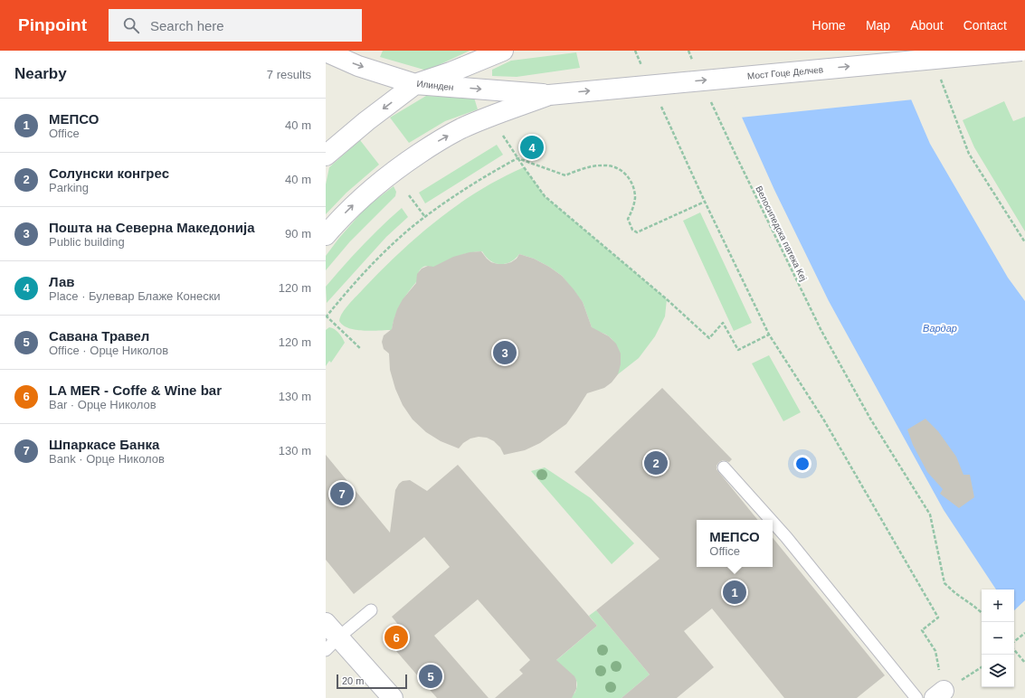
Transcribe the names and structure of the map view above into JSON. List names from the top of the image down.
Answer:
{
  "streets": {
    "street": ["Мост Гоце Делчев", "Илинден"],
    "path": ["Велосипедска патека Кеј"]
  },
  "crossings": [
    ["Мост Гоце Делчев", "Илинден"]
  ],
  "one_way": ["Мост Гоце Делчев", "Илинден"],
  "water": ["Вардар"],
  "scale_bar": "20 m",
  "page": {
    "header": "Pinpoint",
    "search": "Search here",
    "nav": [
      "Home",
      "Map",
      "About",
      "Contact"
    ],
    "heading": ["Nearby", "7 results"],
    "list": [
      {
        "mark": "1",
        "name": "МЕПСО",
        "note": "Office",
        "value": "40 m"
      },
      {
        "mark": "2",
        "name": "Солунски конгрес",
        "note": "Parking",
        "value": "40 m"
      },
      {
        "mark": "3",
        "name": "Пошта на Северна Македонија",
        "note": "Public building",
        "value": "90 m"
      },
      {
        "mark": "4",
        "name": "Лав",
        "note": "Place · Булевар Блаже Конески",
        "value": "120 m"
      },
      {
        "mark": "5",
        "name": "Савана Травел",
        "note": "Office · Орце Николов",
        "value": "120 m"
      },
      {
        "mark": "6",
        "name": "LA MER - Coffe & Wine bar",
        "note": "Bar · Орце Николов",
        "value": "130 m"
      },
      {
        "mark": "7",
        "name": "Шпаркасе Банка",
        "note": "Bank · Орце Николов",
        "value": "130 m"
      }
    ],
    "pins": [
      "4",
      "3",
      "2",
      "7",
      "1",
      "6",
      "5"
    ],
    "popup": ["МЕПСО", "Office"],
    "map_buttons": ["+", "−"],
    "scale": "20 m"
  }
}
